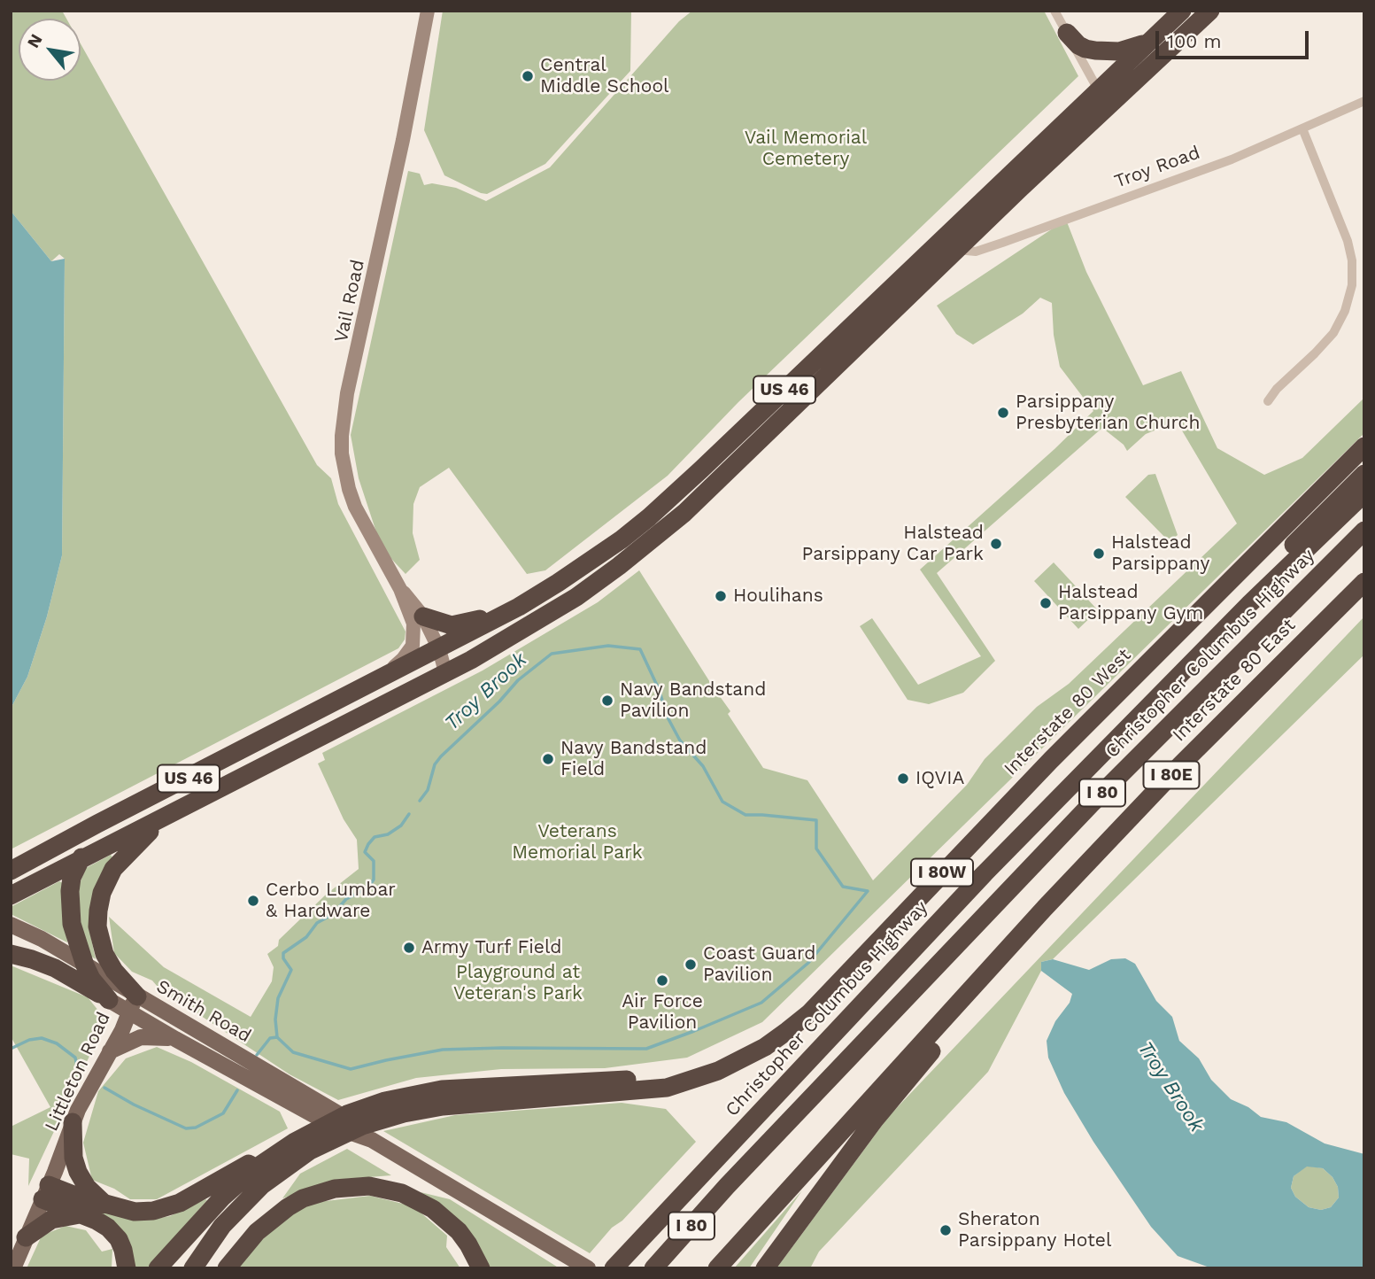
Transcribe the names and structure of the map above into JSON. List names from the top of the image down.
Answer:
{
  "streets": {
    "highway": [
      "US 46",
      "Christopher Columbus Highway",
      "Interstate 80 East",
      "Interstate 80 West",
      "I 80E",
      "I 80",
      "I 80W"
    ],
    "main road": ["Smith Road", "Littleton Road"],
    "street": ["Troy Road", "Vail Road"]
  },
  "crossings": [
    ["Troy Road", "US 46"],
    ["Vail Road", "US 46"],
    ["Smith Road", "Littleton Road"]
  ],
  "water": ["Troy Brook"],
  "parks": ["Vail Memorial Cemetery", "Veterans Memorial Park", "Playground at Veteran's Park"],
  "places": [
    "Central Middle School",
    "Parsippany Presbyterian Church",
    "Halstead Parsippany Car Park",
    "Halstead Parsippany",
    "Houlihans",
    "Halstead Parsippany Gym",
    "Navy Bandstand Pavilion",
    "Navy Bandstand Field",
    "IQVIA",
    "Cerbo Lumbar & Hardware",
    "Army Turf Field",
    "Coast Guard Pavilion",
    "Air Force Pavilion",
    "Sheraton Parsippany Hotel"
  ],
  "scale_bar": "100 m",
  "north": "top left"
}
